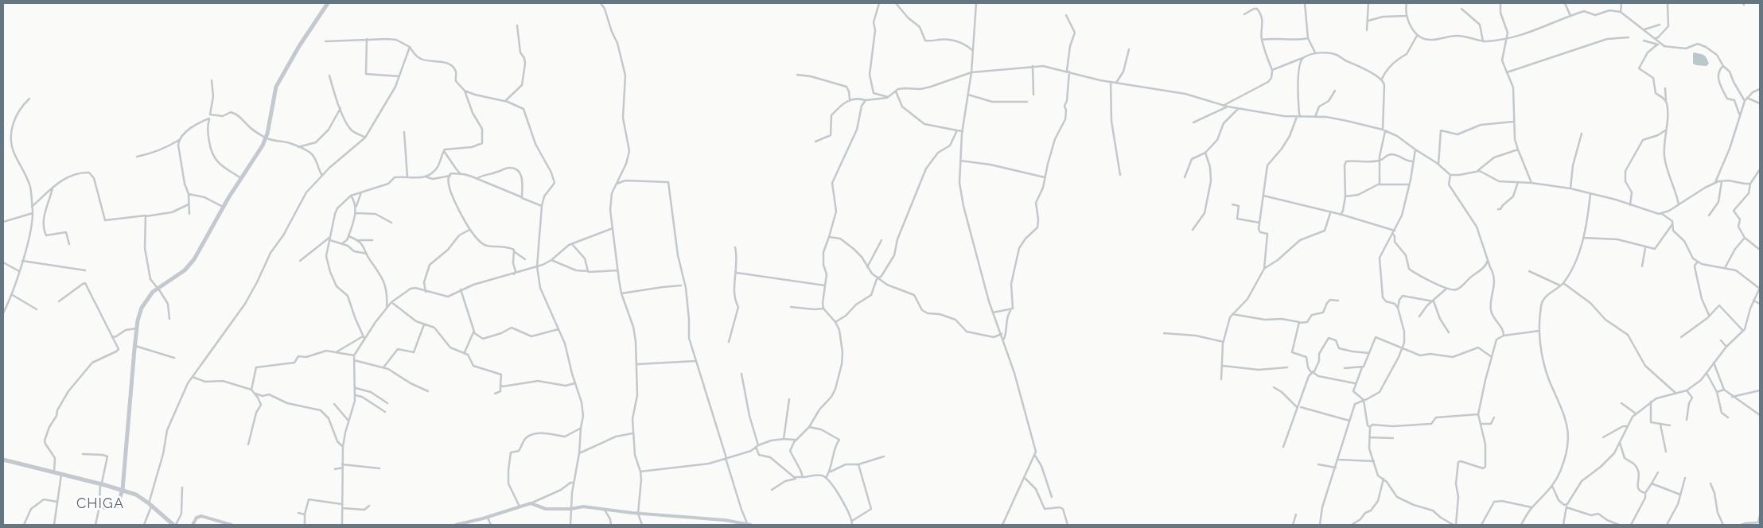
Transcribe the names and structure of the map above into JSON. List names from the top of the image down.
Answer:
{
  "districts": ["CHIGA"]
}
